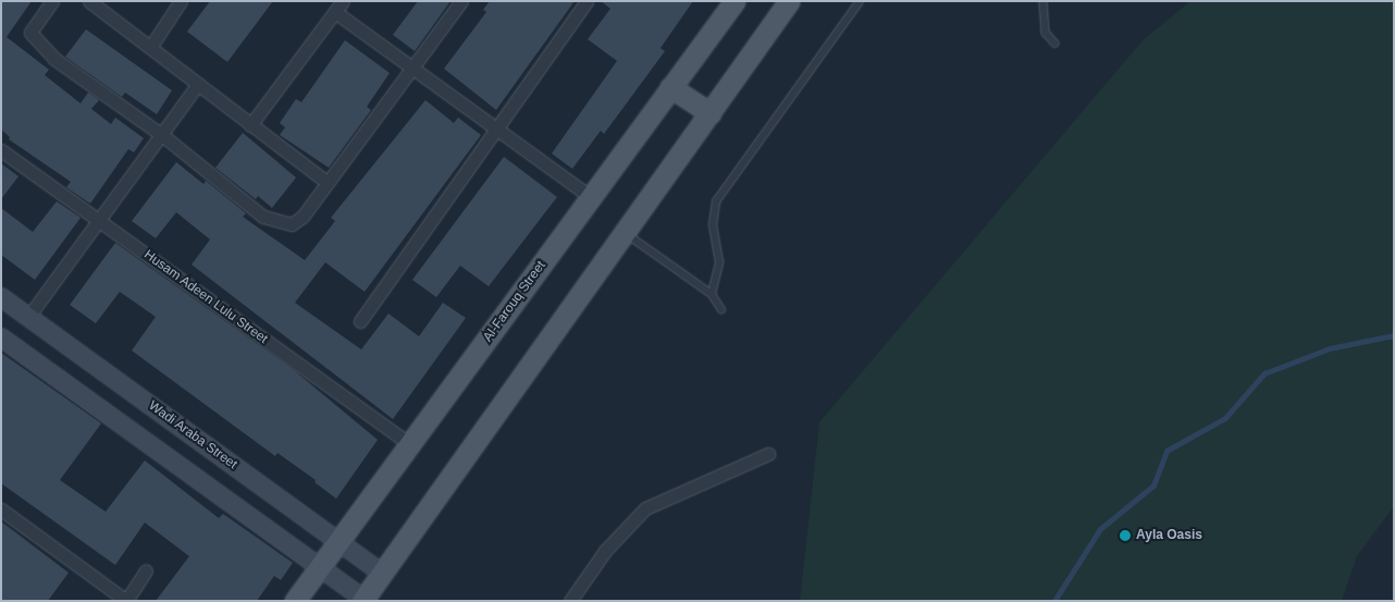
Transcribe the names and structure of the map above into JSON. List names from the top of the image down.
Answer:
{
  "streets": {
    "main road": ["Al-Farouq Street", "Wadi Araba Street"],
    "street": ["Husam Adeen Lulu Street"]
  },
  "crossings": [
    ["Husam Adeen Lulu Street", "Al-Farouq Street"],
    ["Al-Farouq Street", "Wadi Araba Street"]
  ],
  "places": ["Ayla Oasis"]
}
